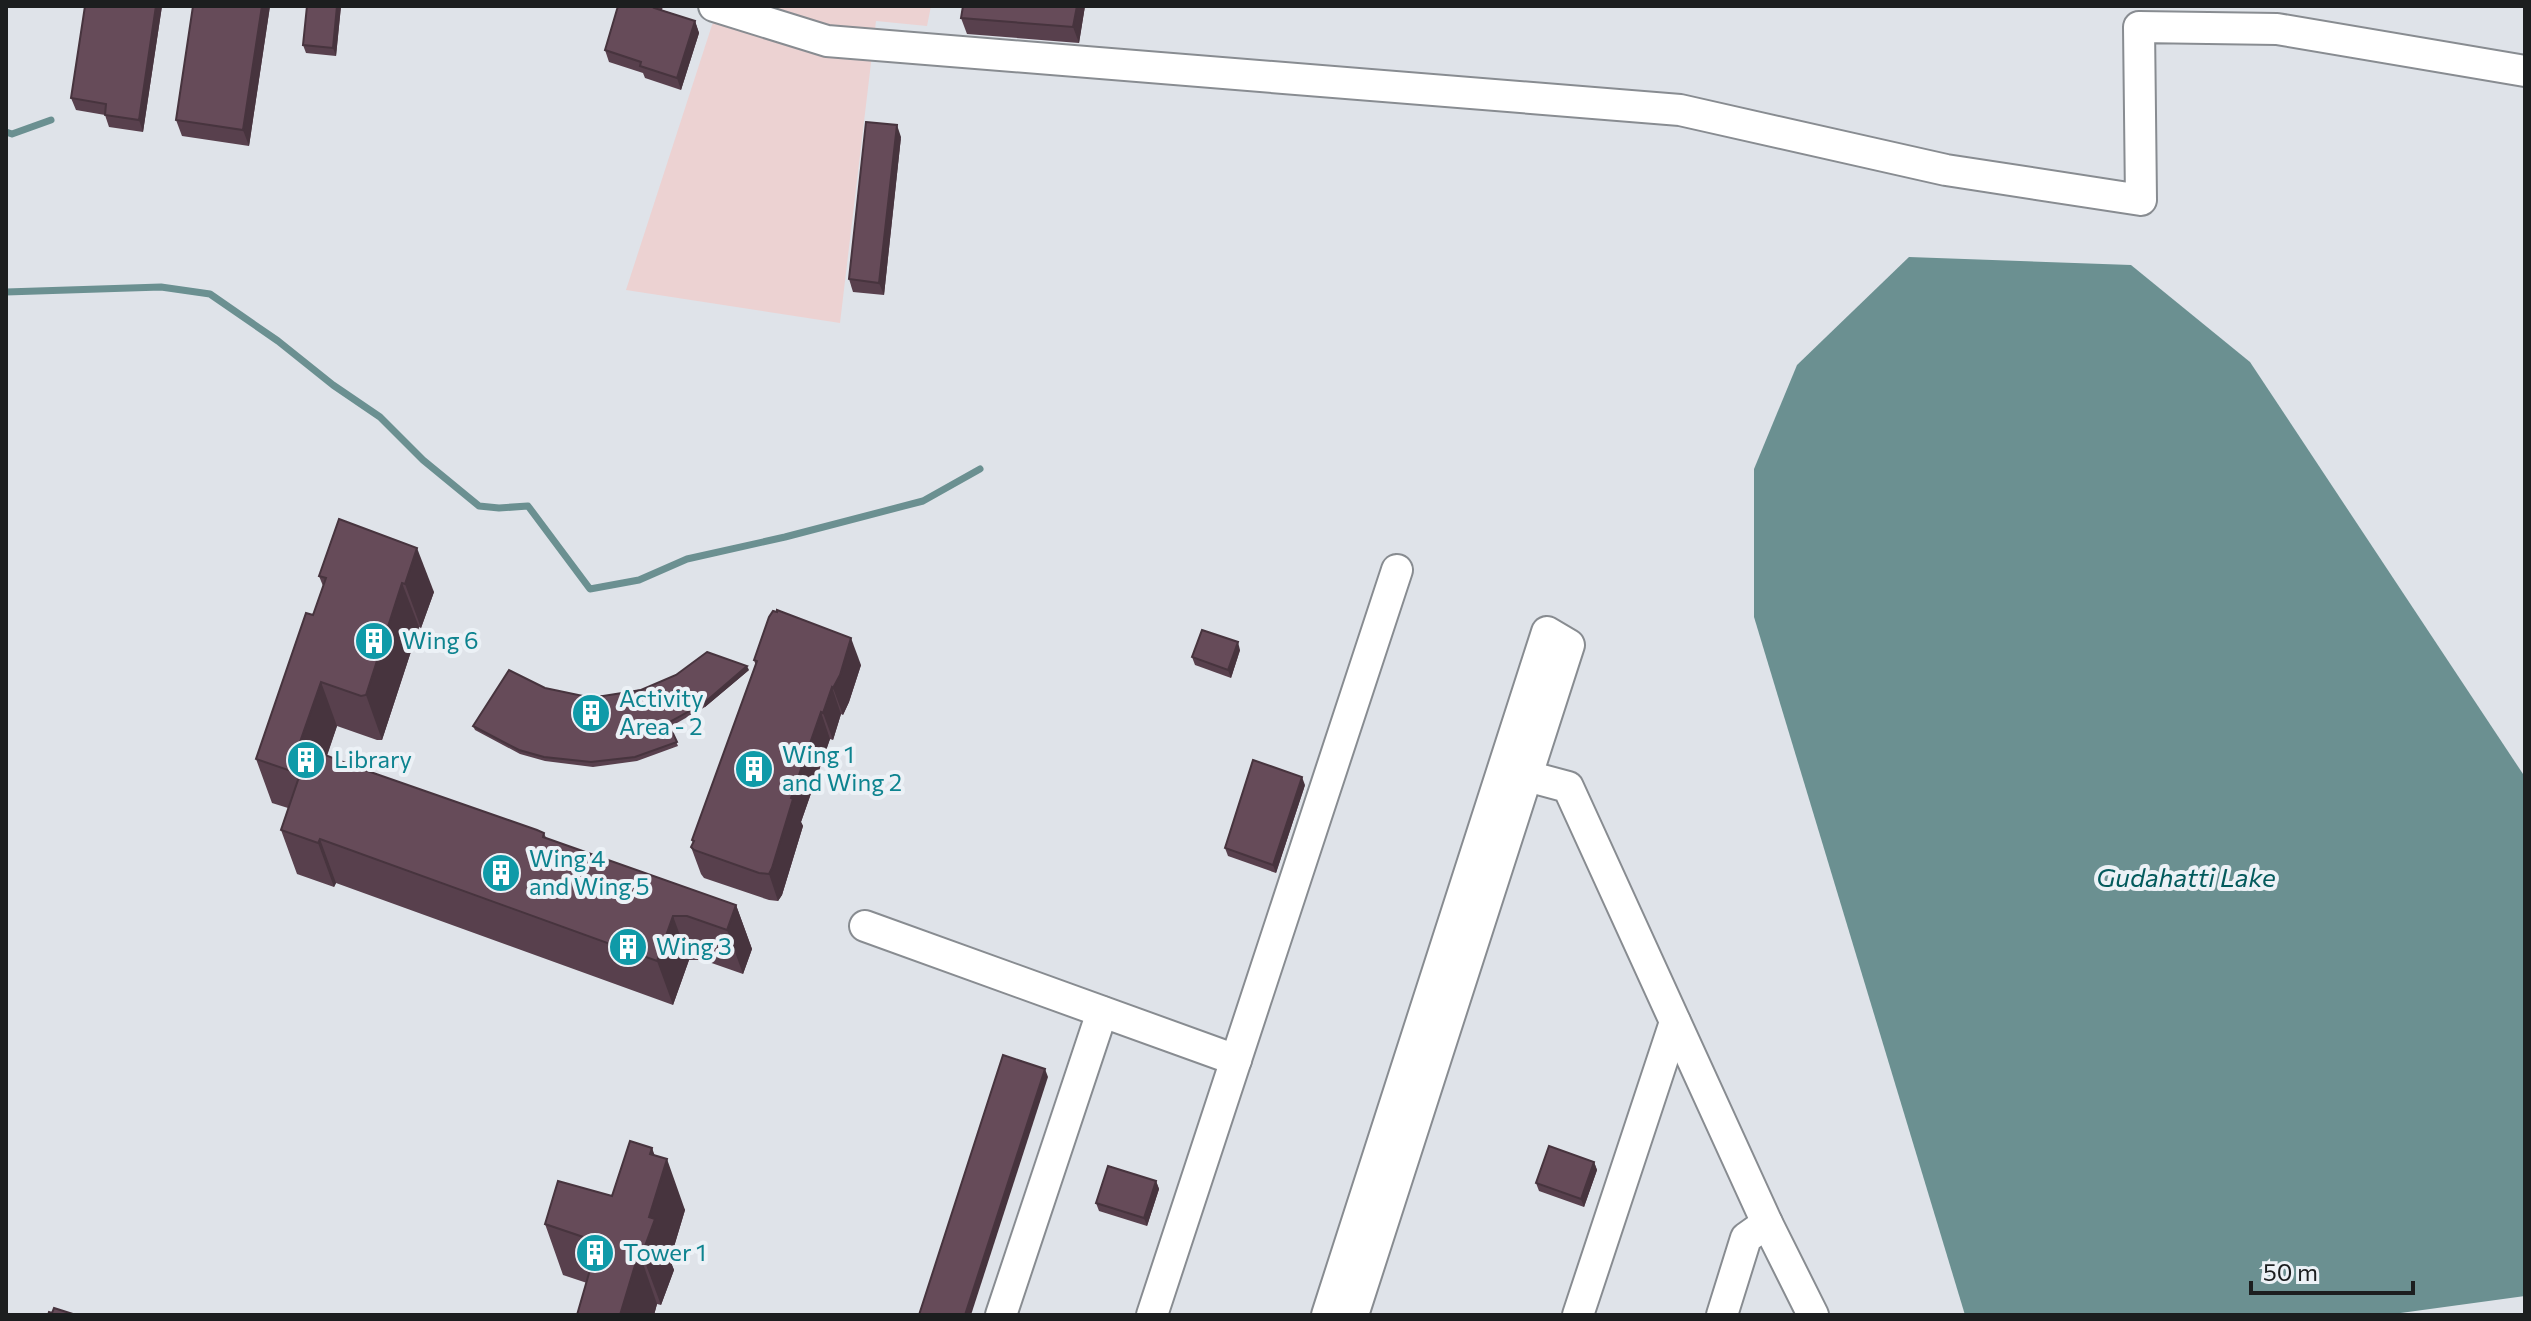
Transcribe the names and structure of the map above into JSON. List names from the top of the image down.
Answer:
{
  "water": ["Gudahatti Lake"],
  "places": {
    "building": [
      "Wing 6",
      "Activity Area - 2",
      "Library",
      "Wing 1 and Wing 2",
      "Wing 4 and Wing 5",
      "Wing 3",
      "Tower 1"
    ]
  },
  "scale_bar": "50 m"
}
